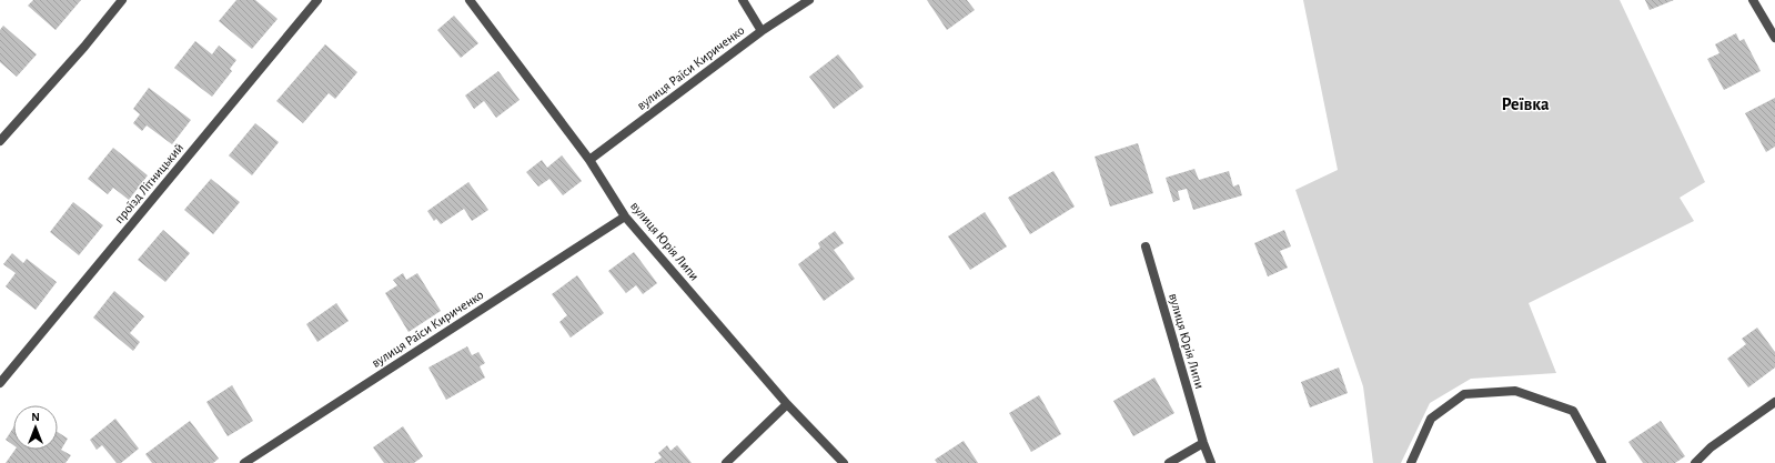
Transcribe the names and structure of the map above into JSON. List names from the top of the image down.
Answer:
{
  "streets": {
    "street": ["вулиця Раїси Кириченко", "проїзд Літницький", "вулиця Юрія Липи"]
  },
  "crossings": [
    ["вулиця Раїси Кириченко", "вулиця Юрія Липи"]
  ],
  "districts": ["Реївка"],
  "north": "top"
}
